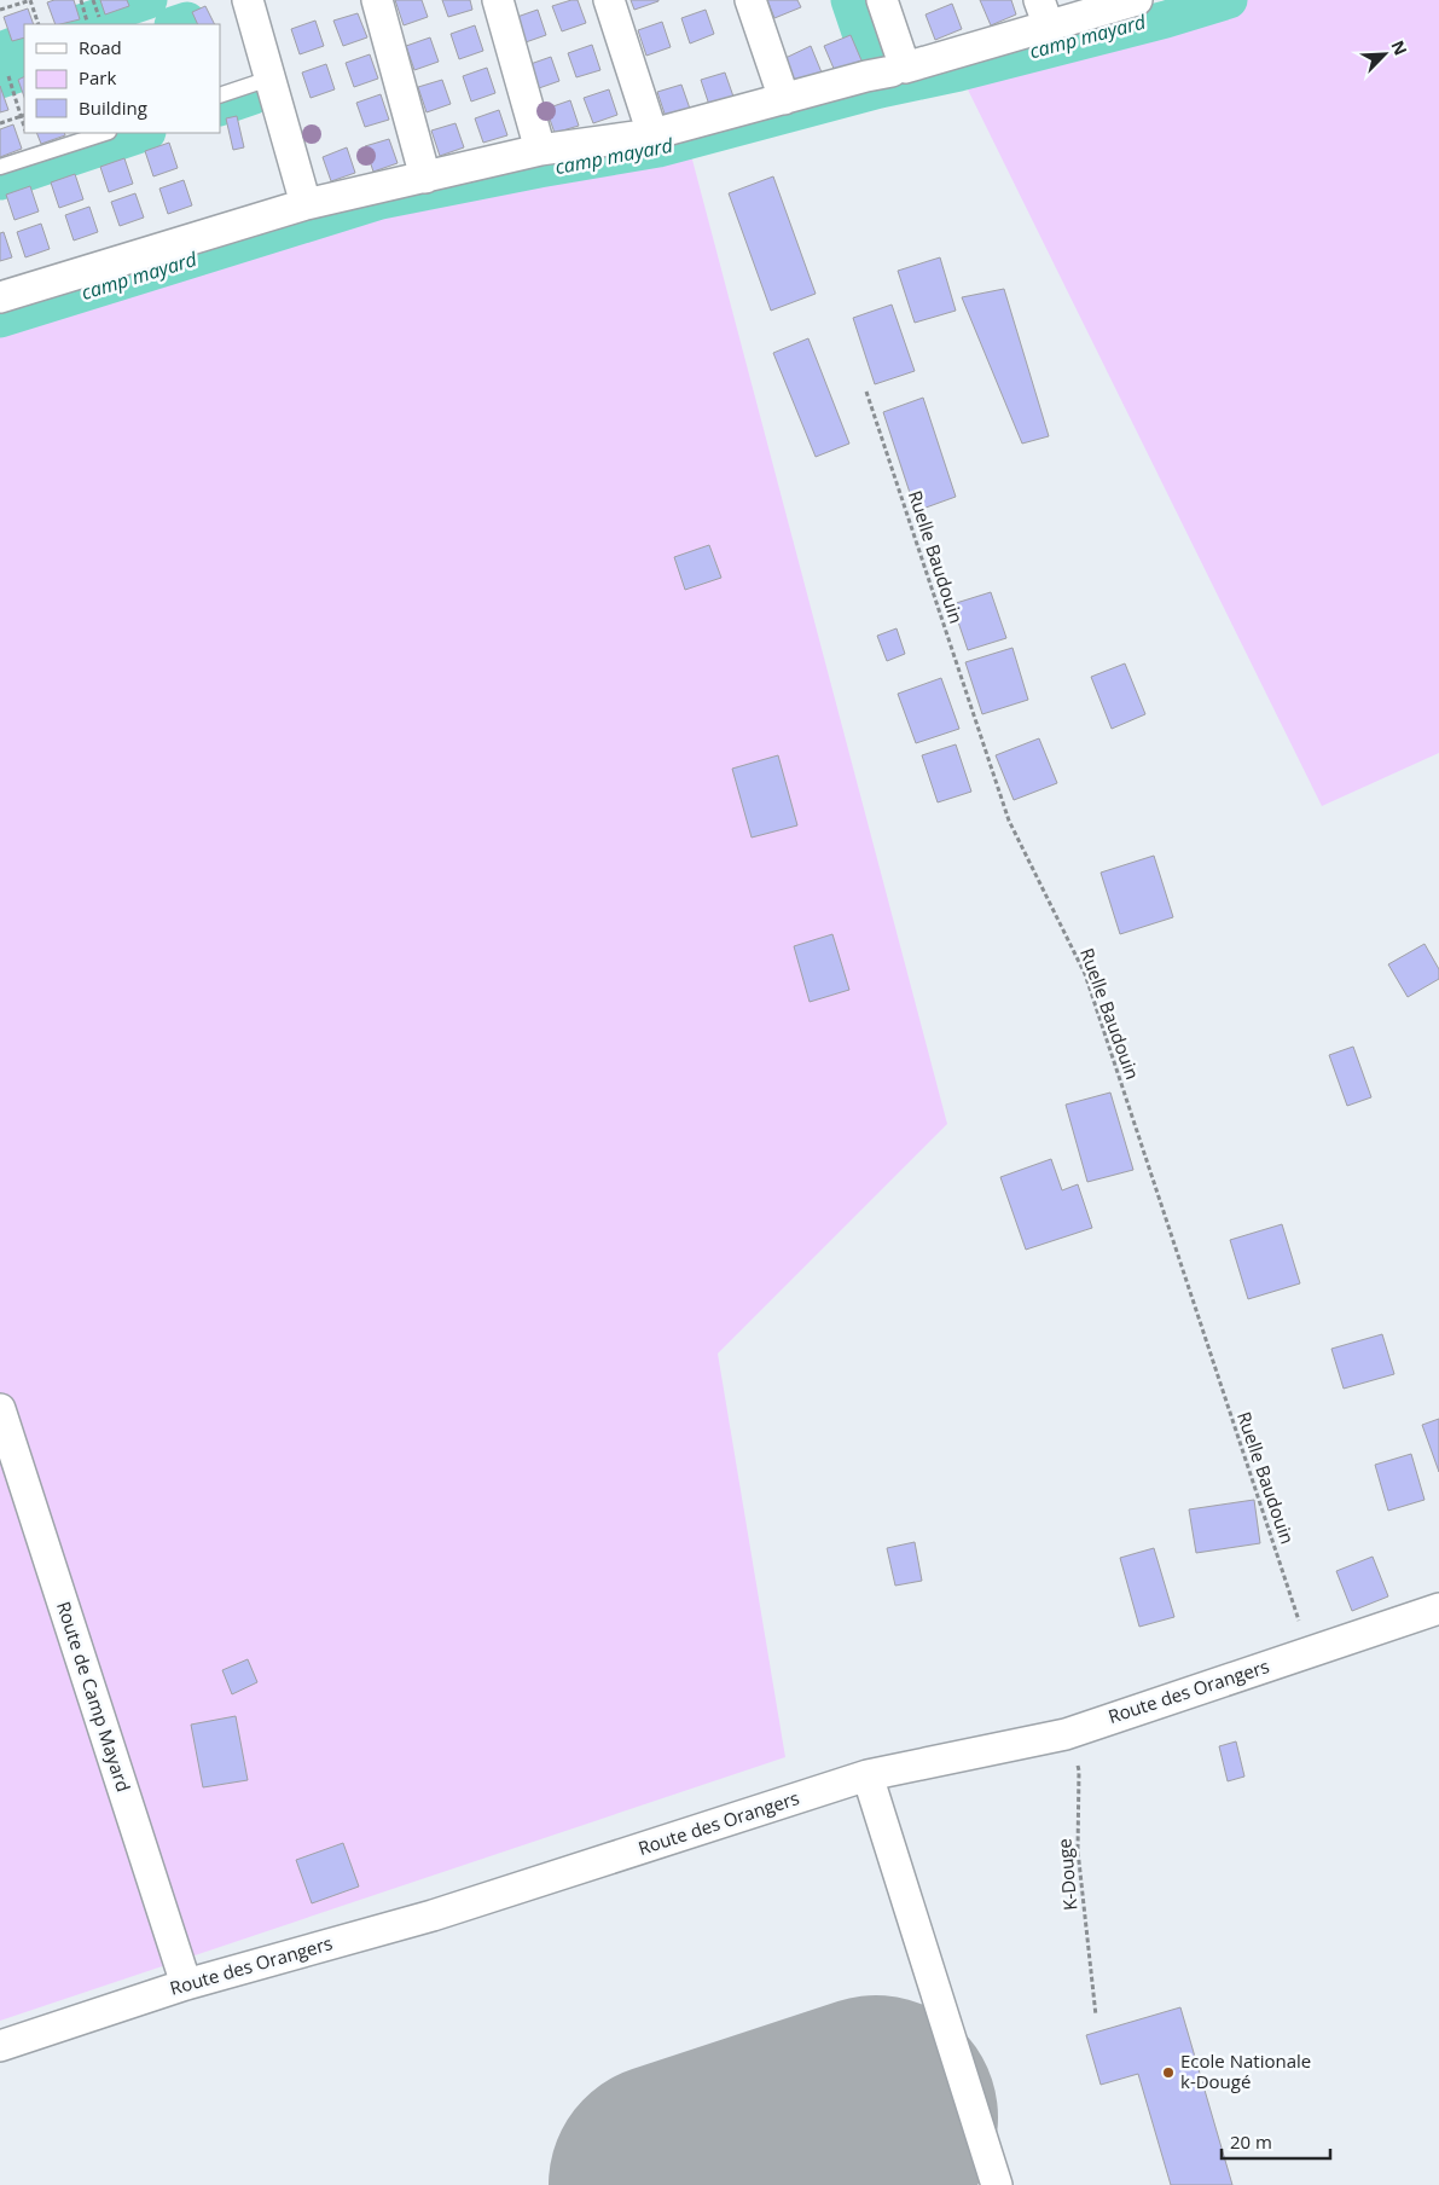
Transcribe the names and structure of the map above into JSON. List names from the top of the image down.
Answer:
{
  "streets": {
    "street": ["Route des Orangers", "Route de Camp Mayard"],
    "path": ["Ruelle Baudouin", "K-Douge"]
  },
  "crossings": [
    ["Ruelle Baudouin", "Route des Orangers"],
    ["Route des Orangers", "Route de Camp Mayard"],
    ["Route des Orangers", "K-Douge"]
  ],
  "water": ["camp mayard"],
  "places": ["Ecole Nationale k-Dougé"],
  "legend": ["Road", "Park", "Building"],
  "scale_bar": "20 m",
  "north": "top right"
}
